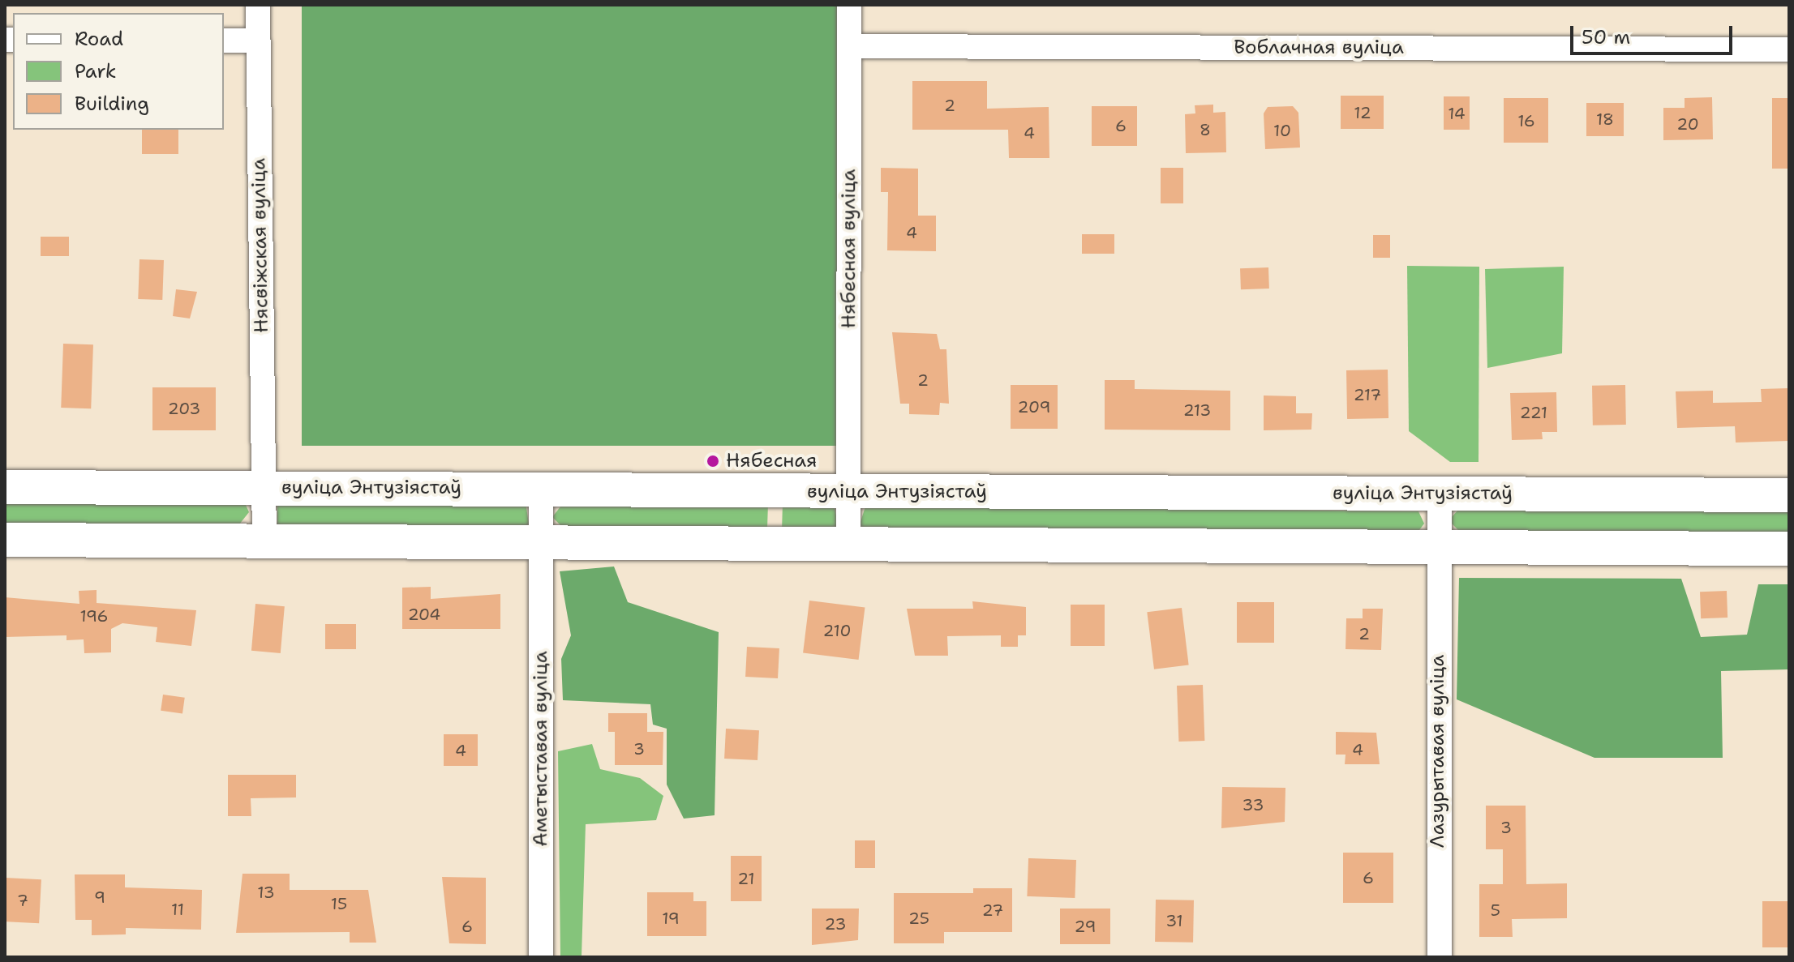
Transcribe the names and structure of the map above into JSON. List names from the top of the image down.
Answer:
{
  "streets": {
    "street": [
      "Воблачная вуліца",
      "Нясвіжская вуліца",
      "Нябесная вуліца",
      "вуліца Энтузіястаў",
      "Аметыставая вуліца",
      "Лазурытавая вуліца"
    ]
  },
  "crossings": [
    ["Воблачная вуліца", "Нябесная вуліца"],
    ["Нясвіжская вуліца", "вуліца Энтузіястаў"],
    ["Нябесная вуліца", "вуліца Энтузіястаў"],
    ["вуліца Энтузіястаў", "Аметыставая вуліца"],
    ["вуліца Энтузіястаў", "Лазурытавая вуліца"]
  ],
  "places": ["Нябесная"],
  "house_numbers": [
    "2",
    "12",
    "14",
    "18",
    "16",
    "20",
    "6",
    "8",
    "10",
    "4",
    "4",
    "2",
    "217",
    "209",
    "203",
    "213",
    "221",
    "204",
    "196",
    "210",
    "2",
    "3",
    "4",
    "4",
    "33",
    "3",
    "6",
    "21",
    "13",
    "9",
    "7",
    "15",
    "11",
    "27",
    "5",
    "19",
    "25",
    "31",
    "23",
    "6",
    "29"
  ],
  "legend": ["Road", "Park", "Building"],
  "scale_bar": "50 m"
}
